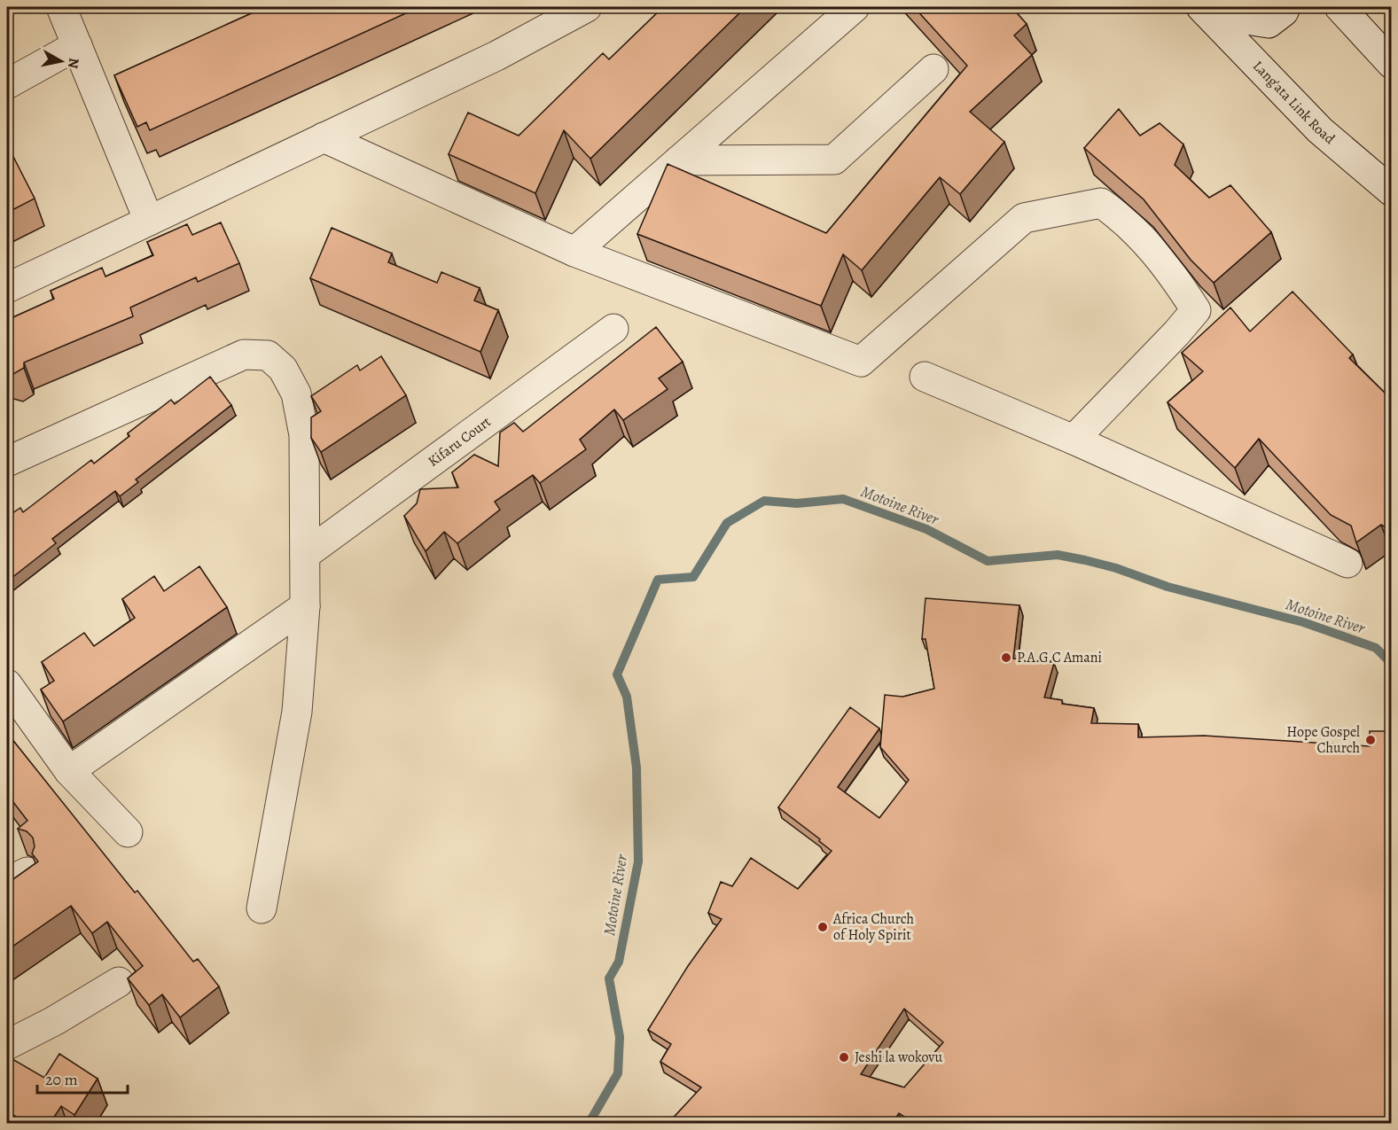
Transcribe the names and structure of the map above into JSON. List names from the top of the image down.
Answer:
{
  "streets": {
    "street": ["Lang'ata Link Road", "Kifaru Court"]
  },
  "water": ["Motoine River"],
  "places": [
    "P.A.G.C Amani",
    "Hope Gospel Church",
    "Africa Church of Holy Spirit",
    "Jeshi la wokovu"
  ],
  "scale_bar": "20 m",
  "north": "right"
}
